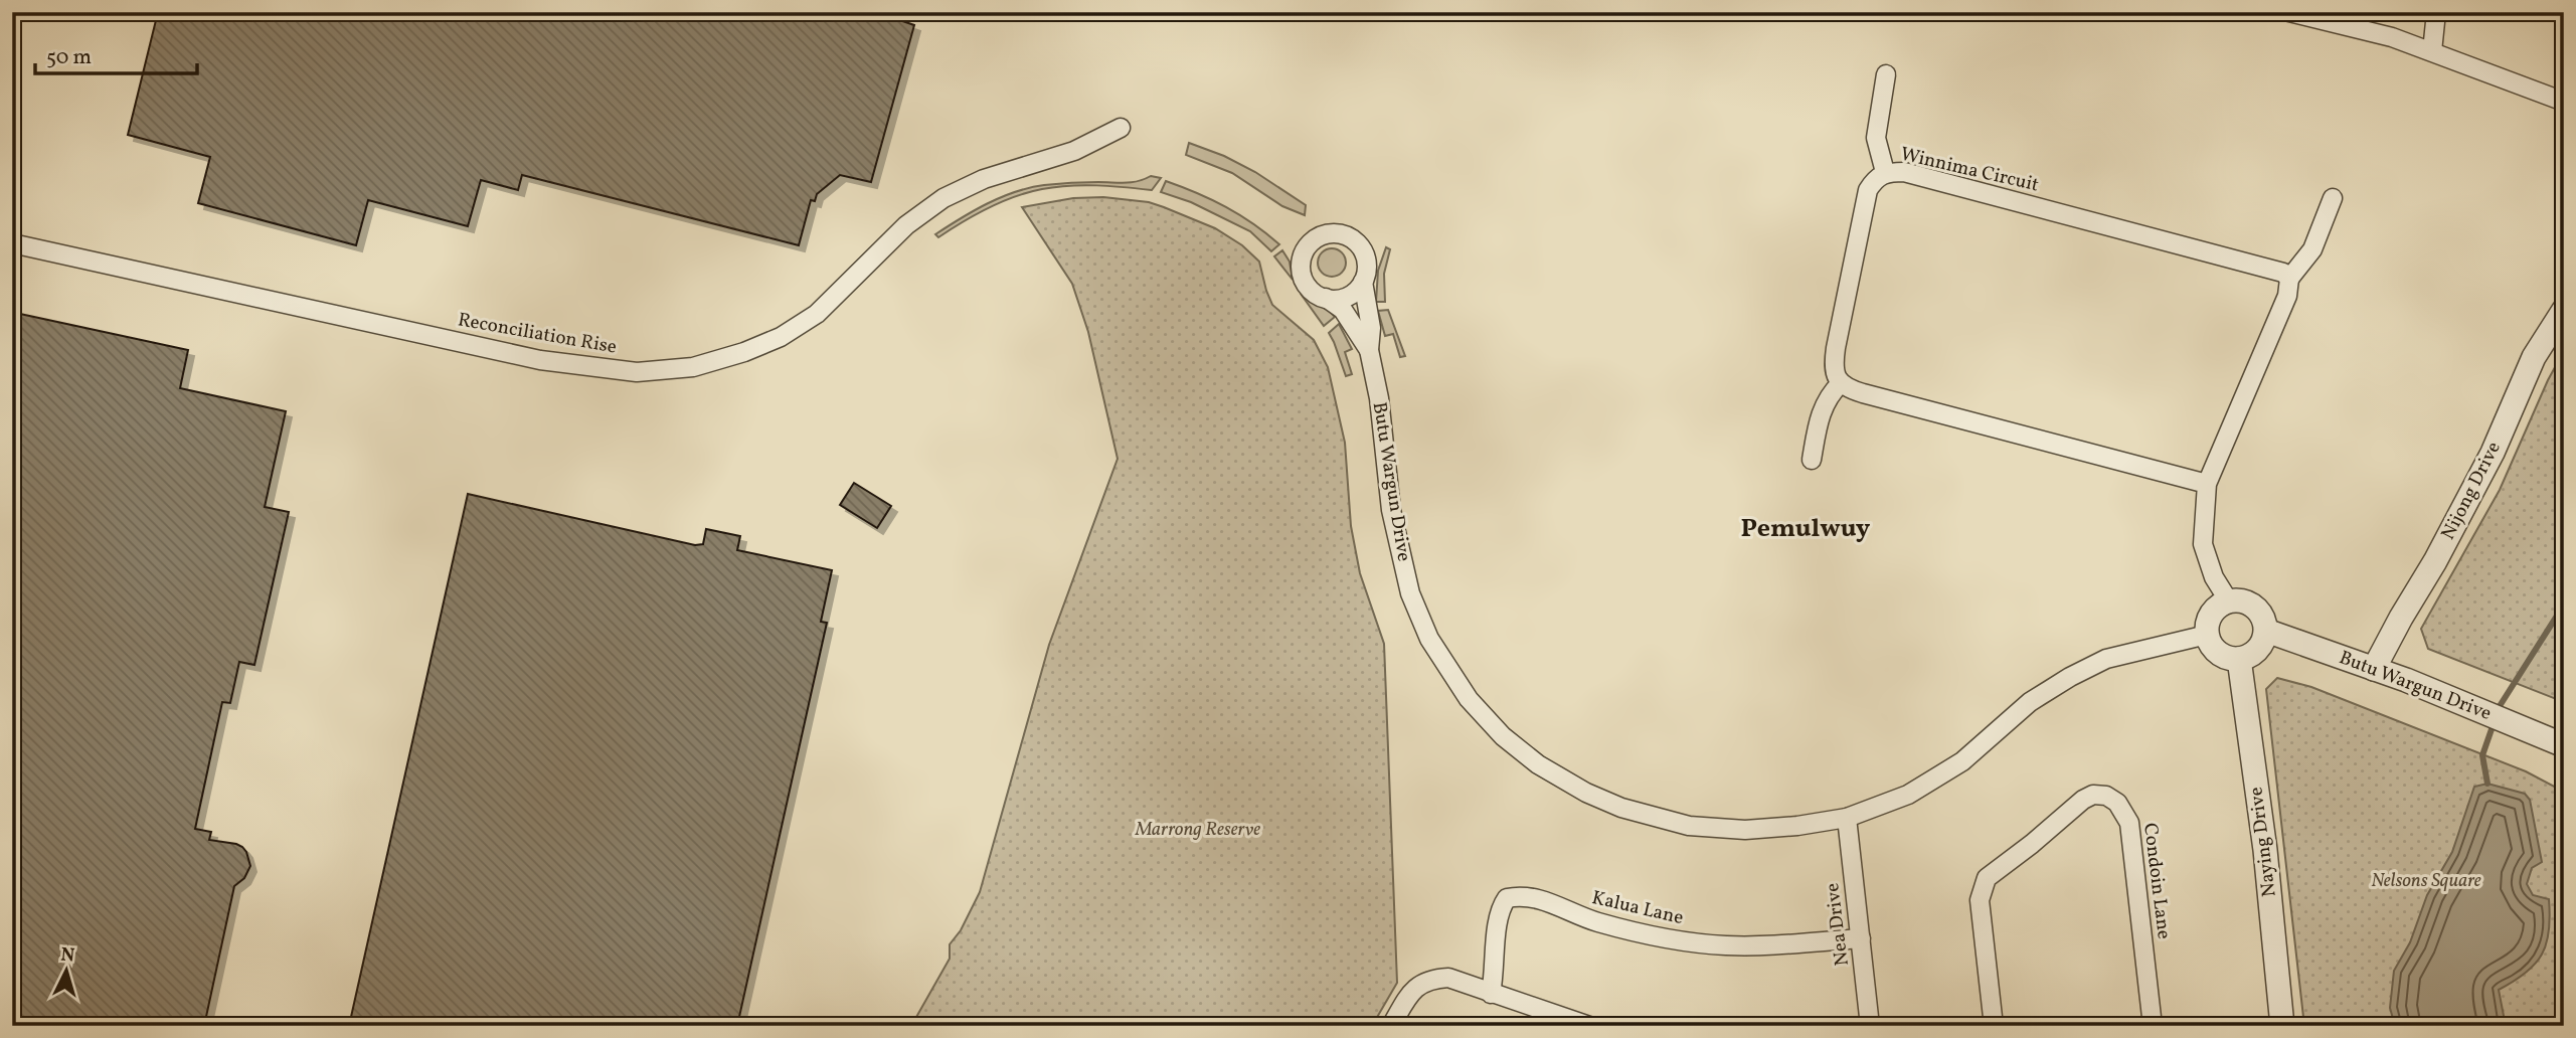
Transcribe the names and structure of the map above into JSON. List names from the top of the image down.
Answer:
{
  "streets": {
    "street": [
      "Winnima Circuit",
      "Reconciliation Rise",
      "Butu Wargun Drive",
      "Nijong Drive",
      "Naying Drive",
      "Condoin Lane",
      "Kalua Lane",
      "Nea Drive"
    ]
  },
  "crossings": [
    ["Butu Wargun Drive", "Nijong Drive"],
    ["Butu Wargun Drive", "Naying Drive"],
    ["Butu Wargun Drive", "Nea Drive"],
    ["Kalua Lane", "Nea Drive"]
  ],
  "districts": ["Pemulwuy"],
  "parks": ["Marrong Reserve", "Nelsons Square"],
  "scale_bar": "50 m",
  "north": "top"
}
